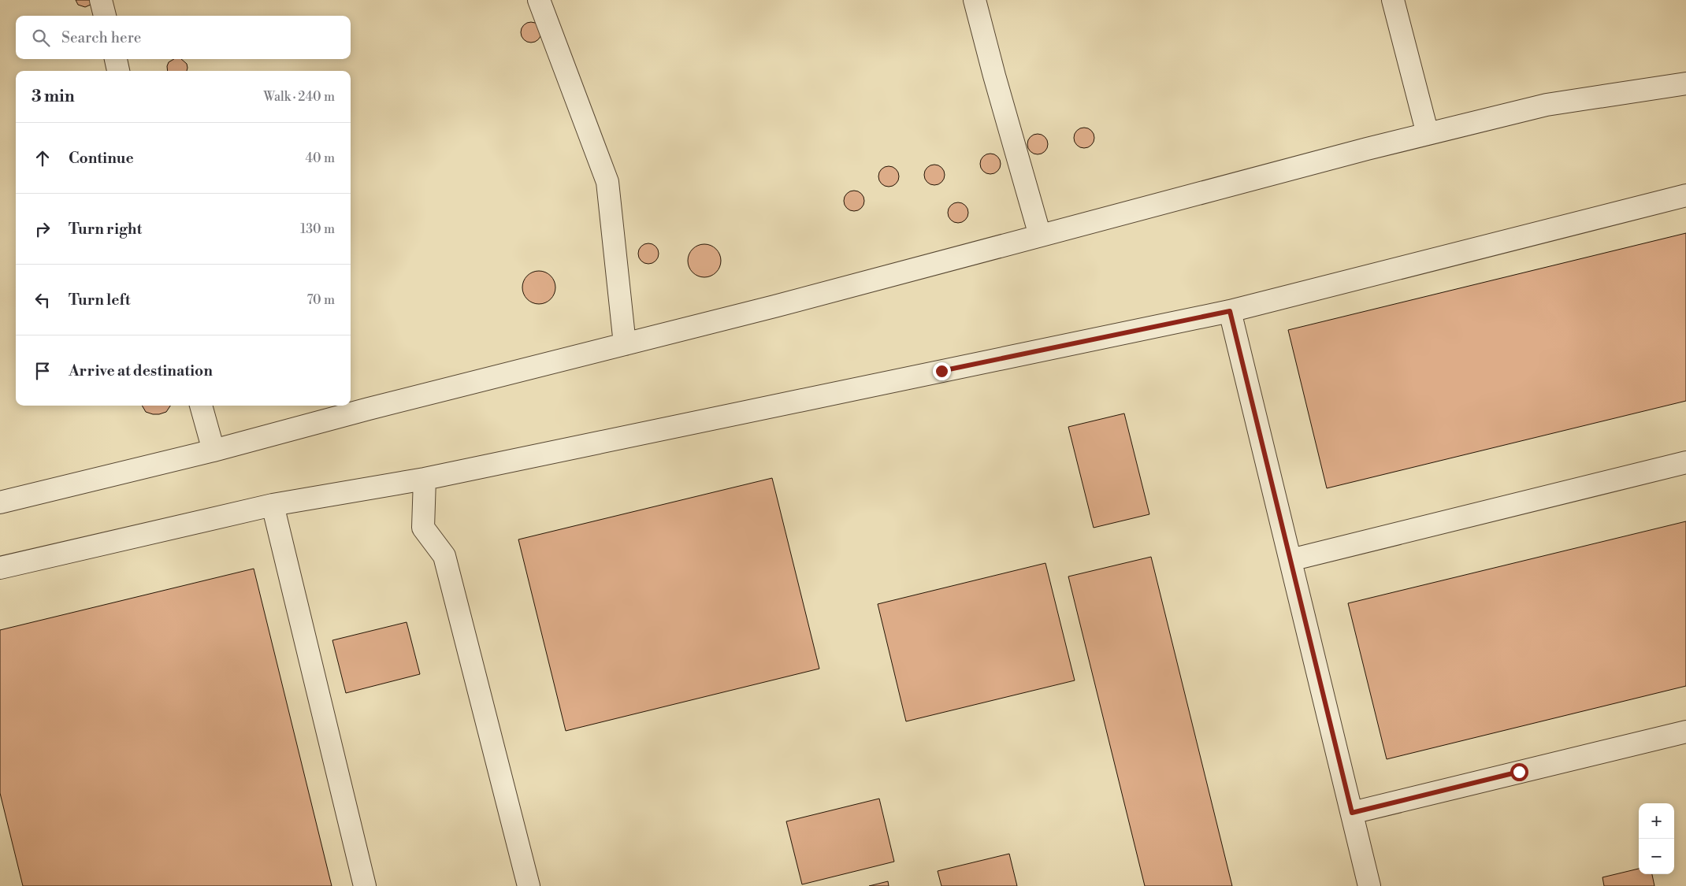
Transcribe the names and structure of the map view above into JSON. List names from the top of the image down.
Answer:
{
  "page": {
    "search": "Search here",
    "heading": ["3 min", "Walk · 240 m"],
    "list": [
      ["Continue", "40 m"],
      ["Turn right", "130 m"],
      ["Turn left", "70 m"],
      "Arrive at destination"
    ],
    "map_buttons": ["+", "−"]
  }
}
